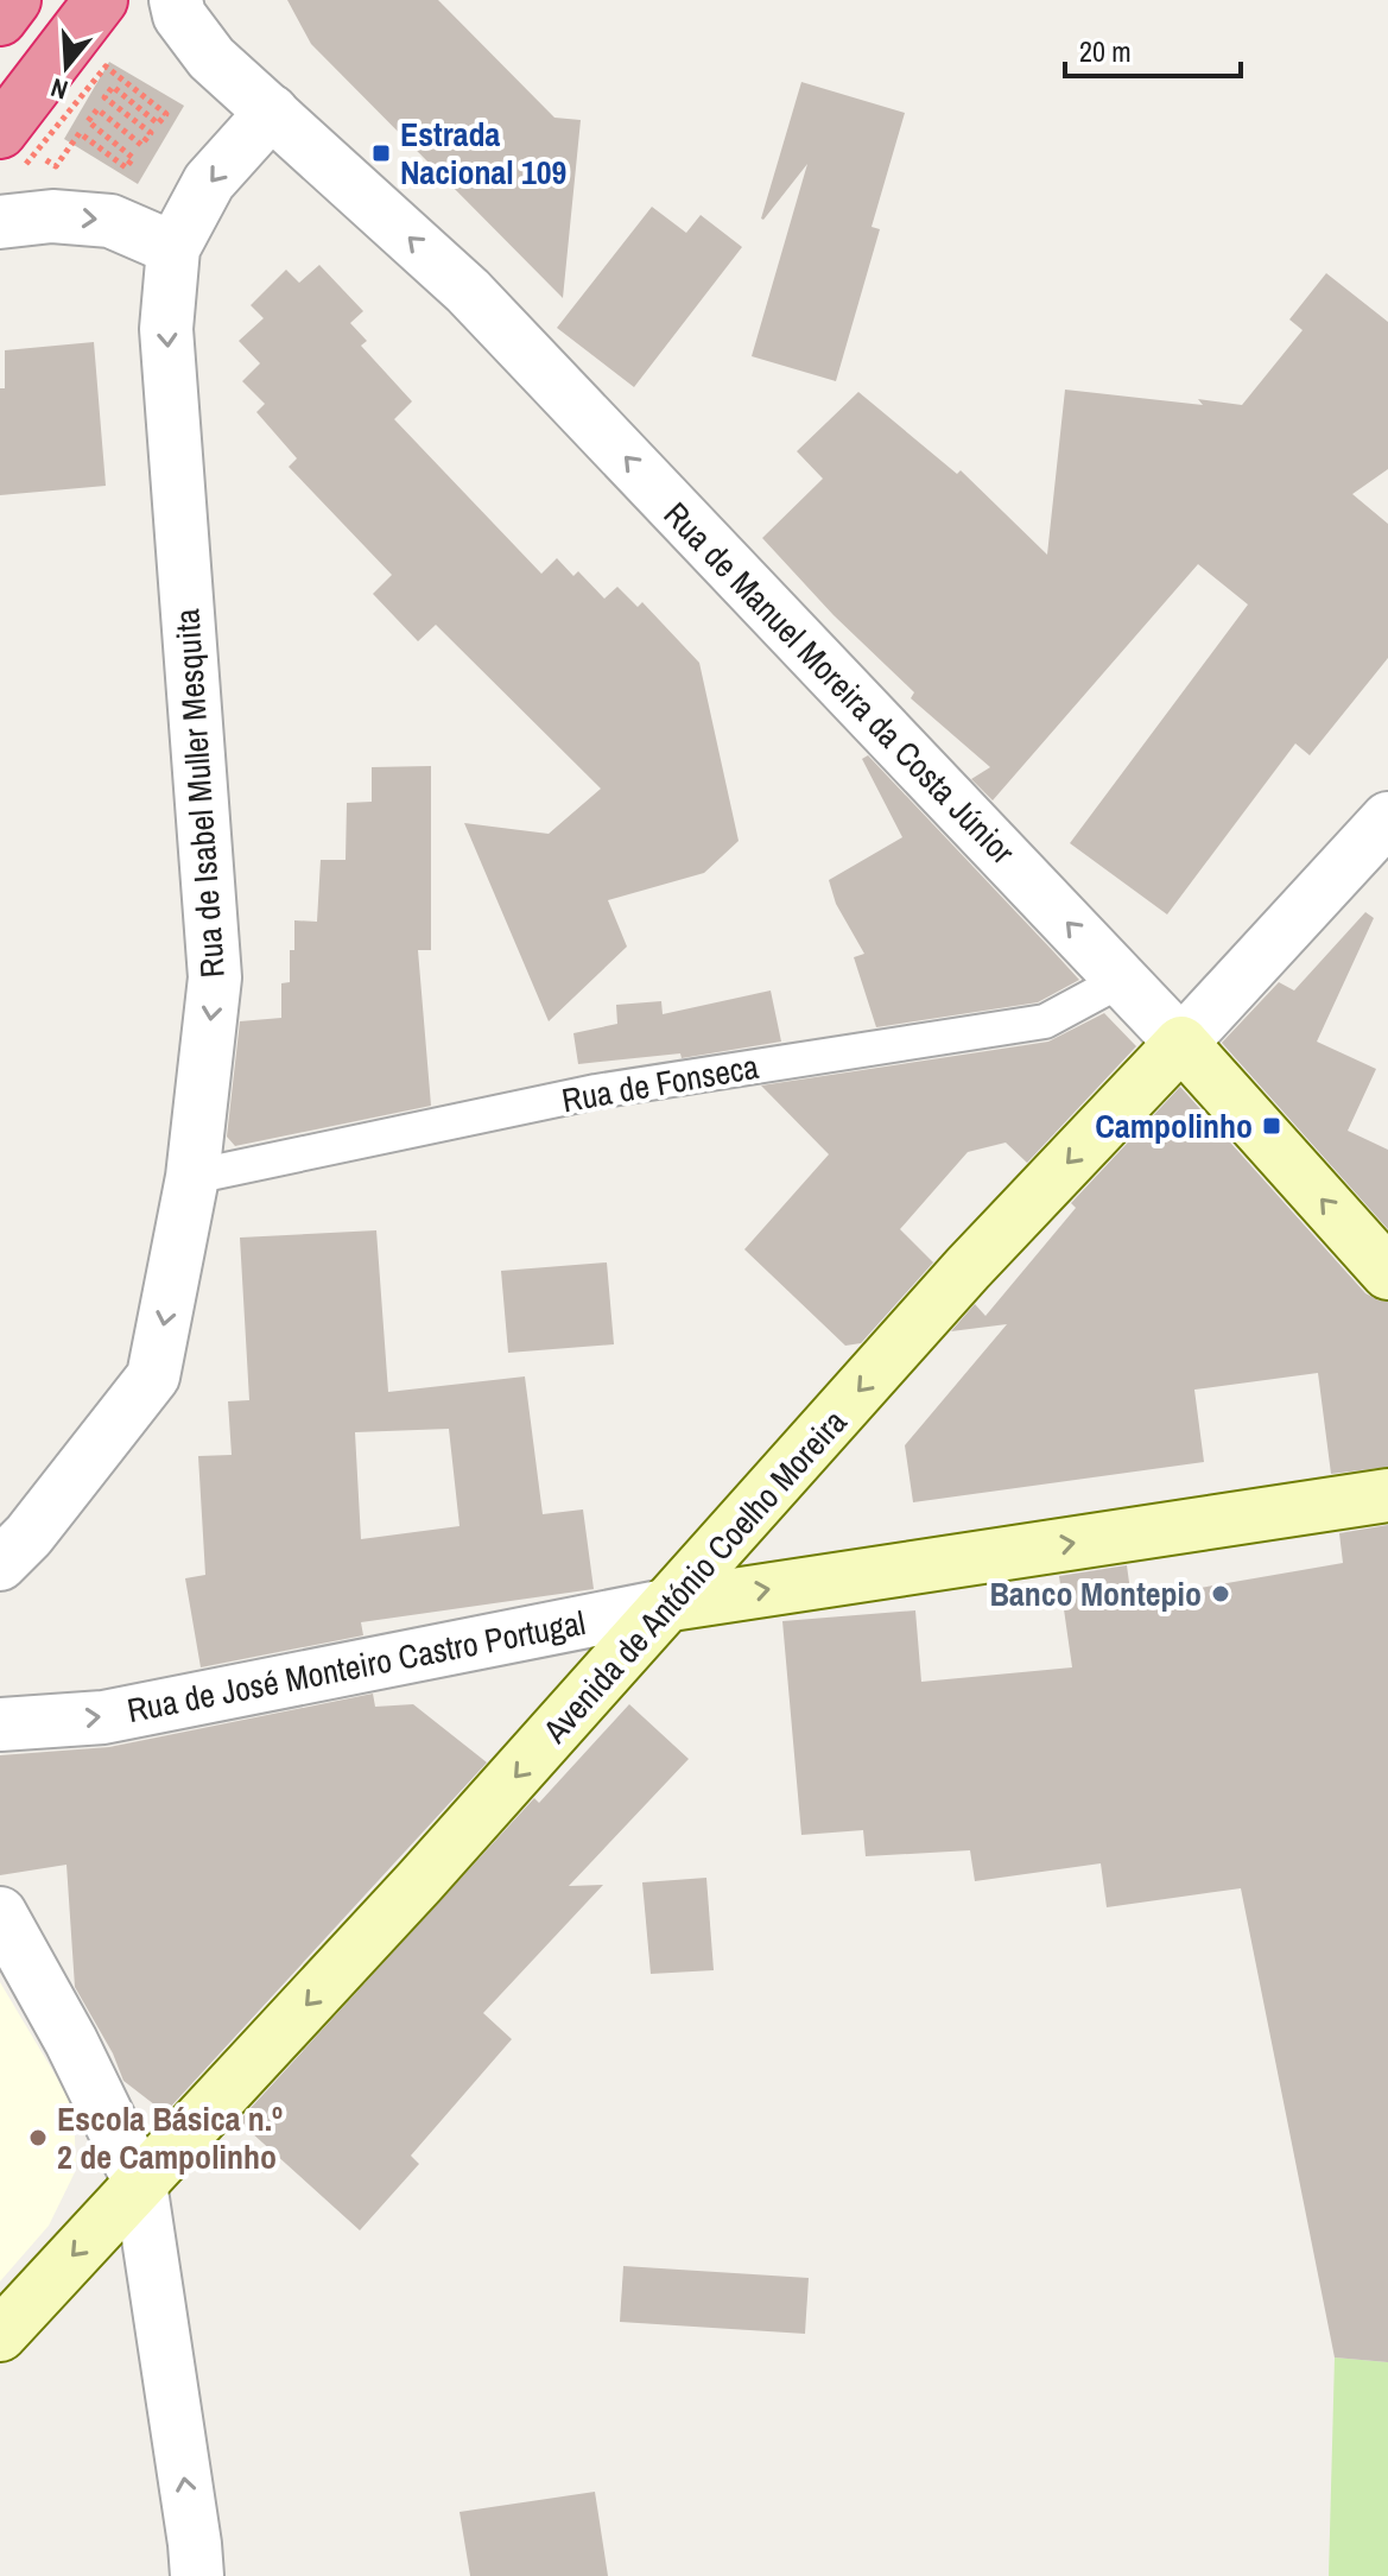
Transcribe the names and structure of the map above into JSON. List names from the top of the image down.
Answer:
{
  "streets": {
    "main road": ["Rua de Manuel Moreira da Costa Júnior", "Avenida de António Coelho Moreira", "Rua de José Monteiro Castro Portugal"],
    "street": ["Rua de Isabel Muller Mesquita"],
    "lane": ["Rua de Fonseca"]
  },
  "crossings": [
    ["Rua de Manuel Moreira da Costa Júnior", "Rua de Fonseca"],
    ["Rua de Manuel Moreira da Costa Júnior", "Avenida de António Coelho Moreira"],
    ["Rua de Isabel Muller Mesquita", "Rua de Fonseca"],
    ["Avenida de António Coelho Moreira", "Rua de José Monteiro Castro Portugal"]
  ],
  "one_way": [
    "Rua de Manuel Moreira da Costa Júnior",
    "Rua de Isabel Muller Mesquita",
    "Avenida de António Coelho Moreira",
    "Rua de José Monteiro Castro Portugal"
  ],
  "places": {
    "transit": ["Estrada Nacional 109", "Campolinho"],
    "other": ["Banco Montepio", "Escola Básica n.º 2 de Campolinho"]
  },
  "scale_bar": "20 m",
  "north": "bottom"
}
